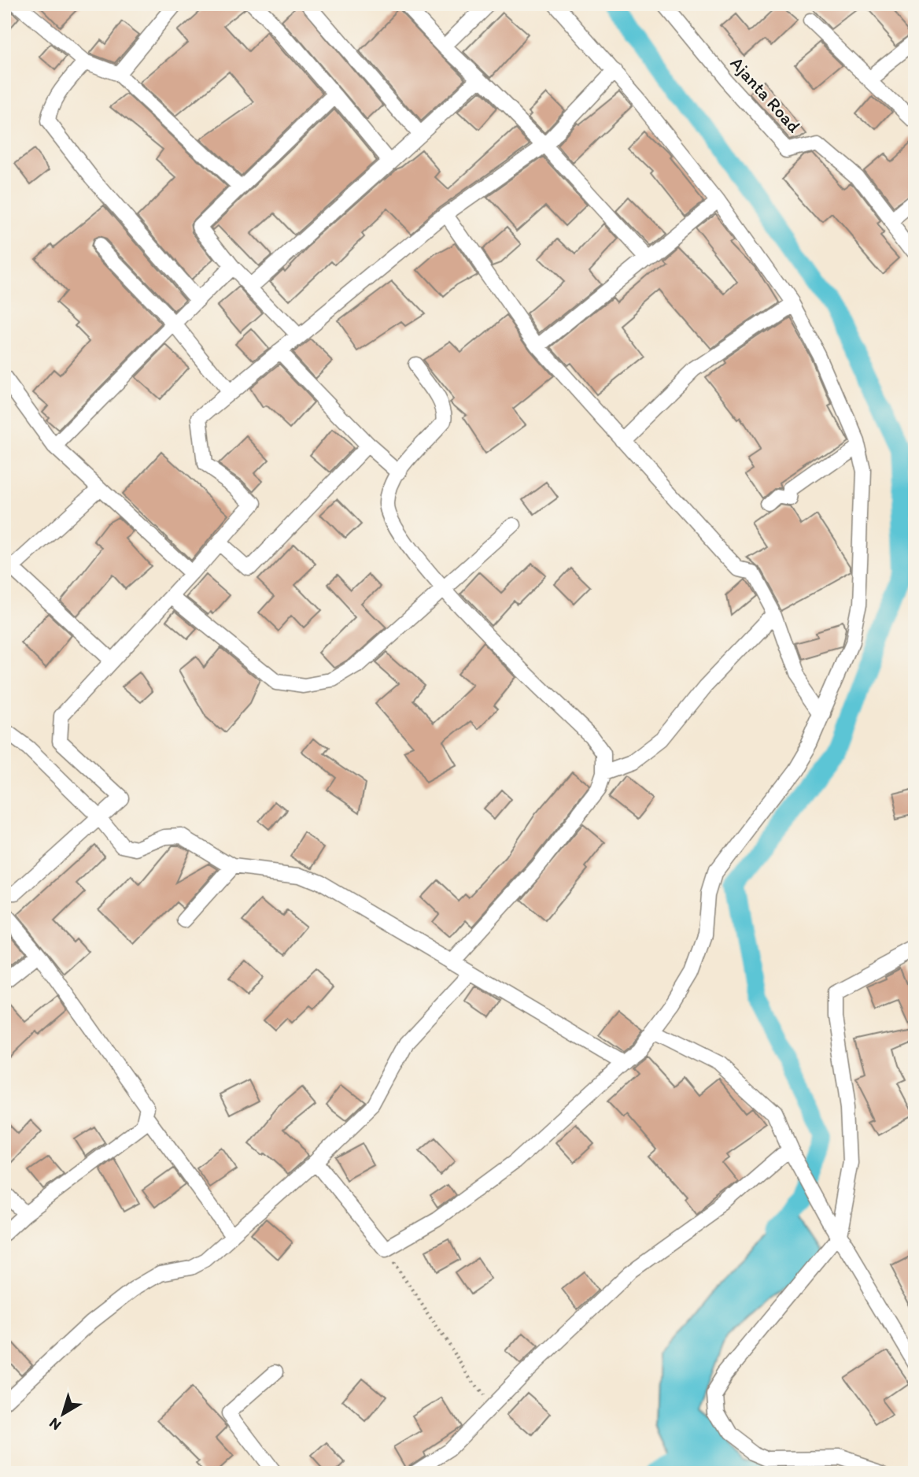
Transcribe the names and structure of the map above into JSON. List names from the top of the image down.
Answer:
{
  "streets": {
    "street": ["Ajanta Road"]
  },
  "north": "bottom left"
}
